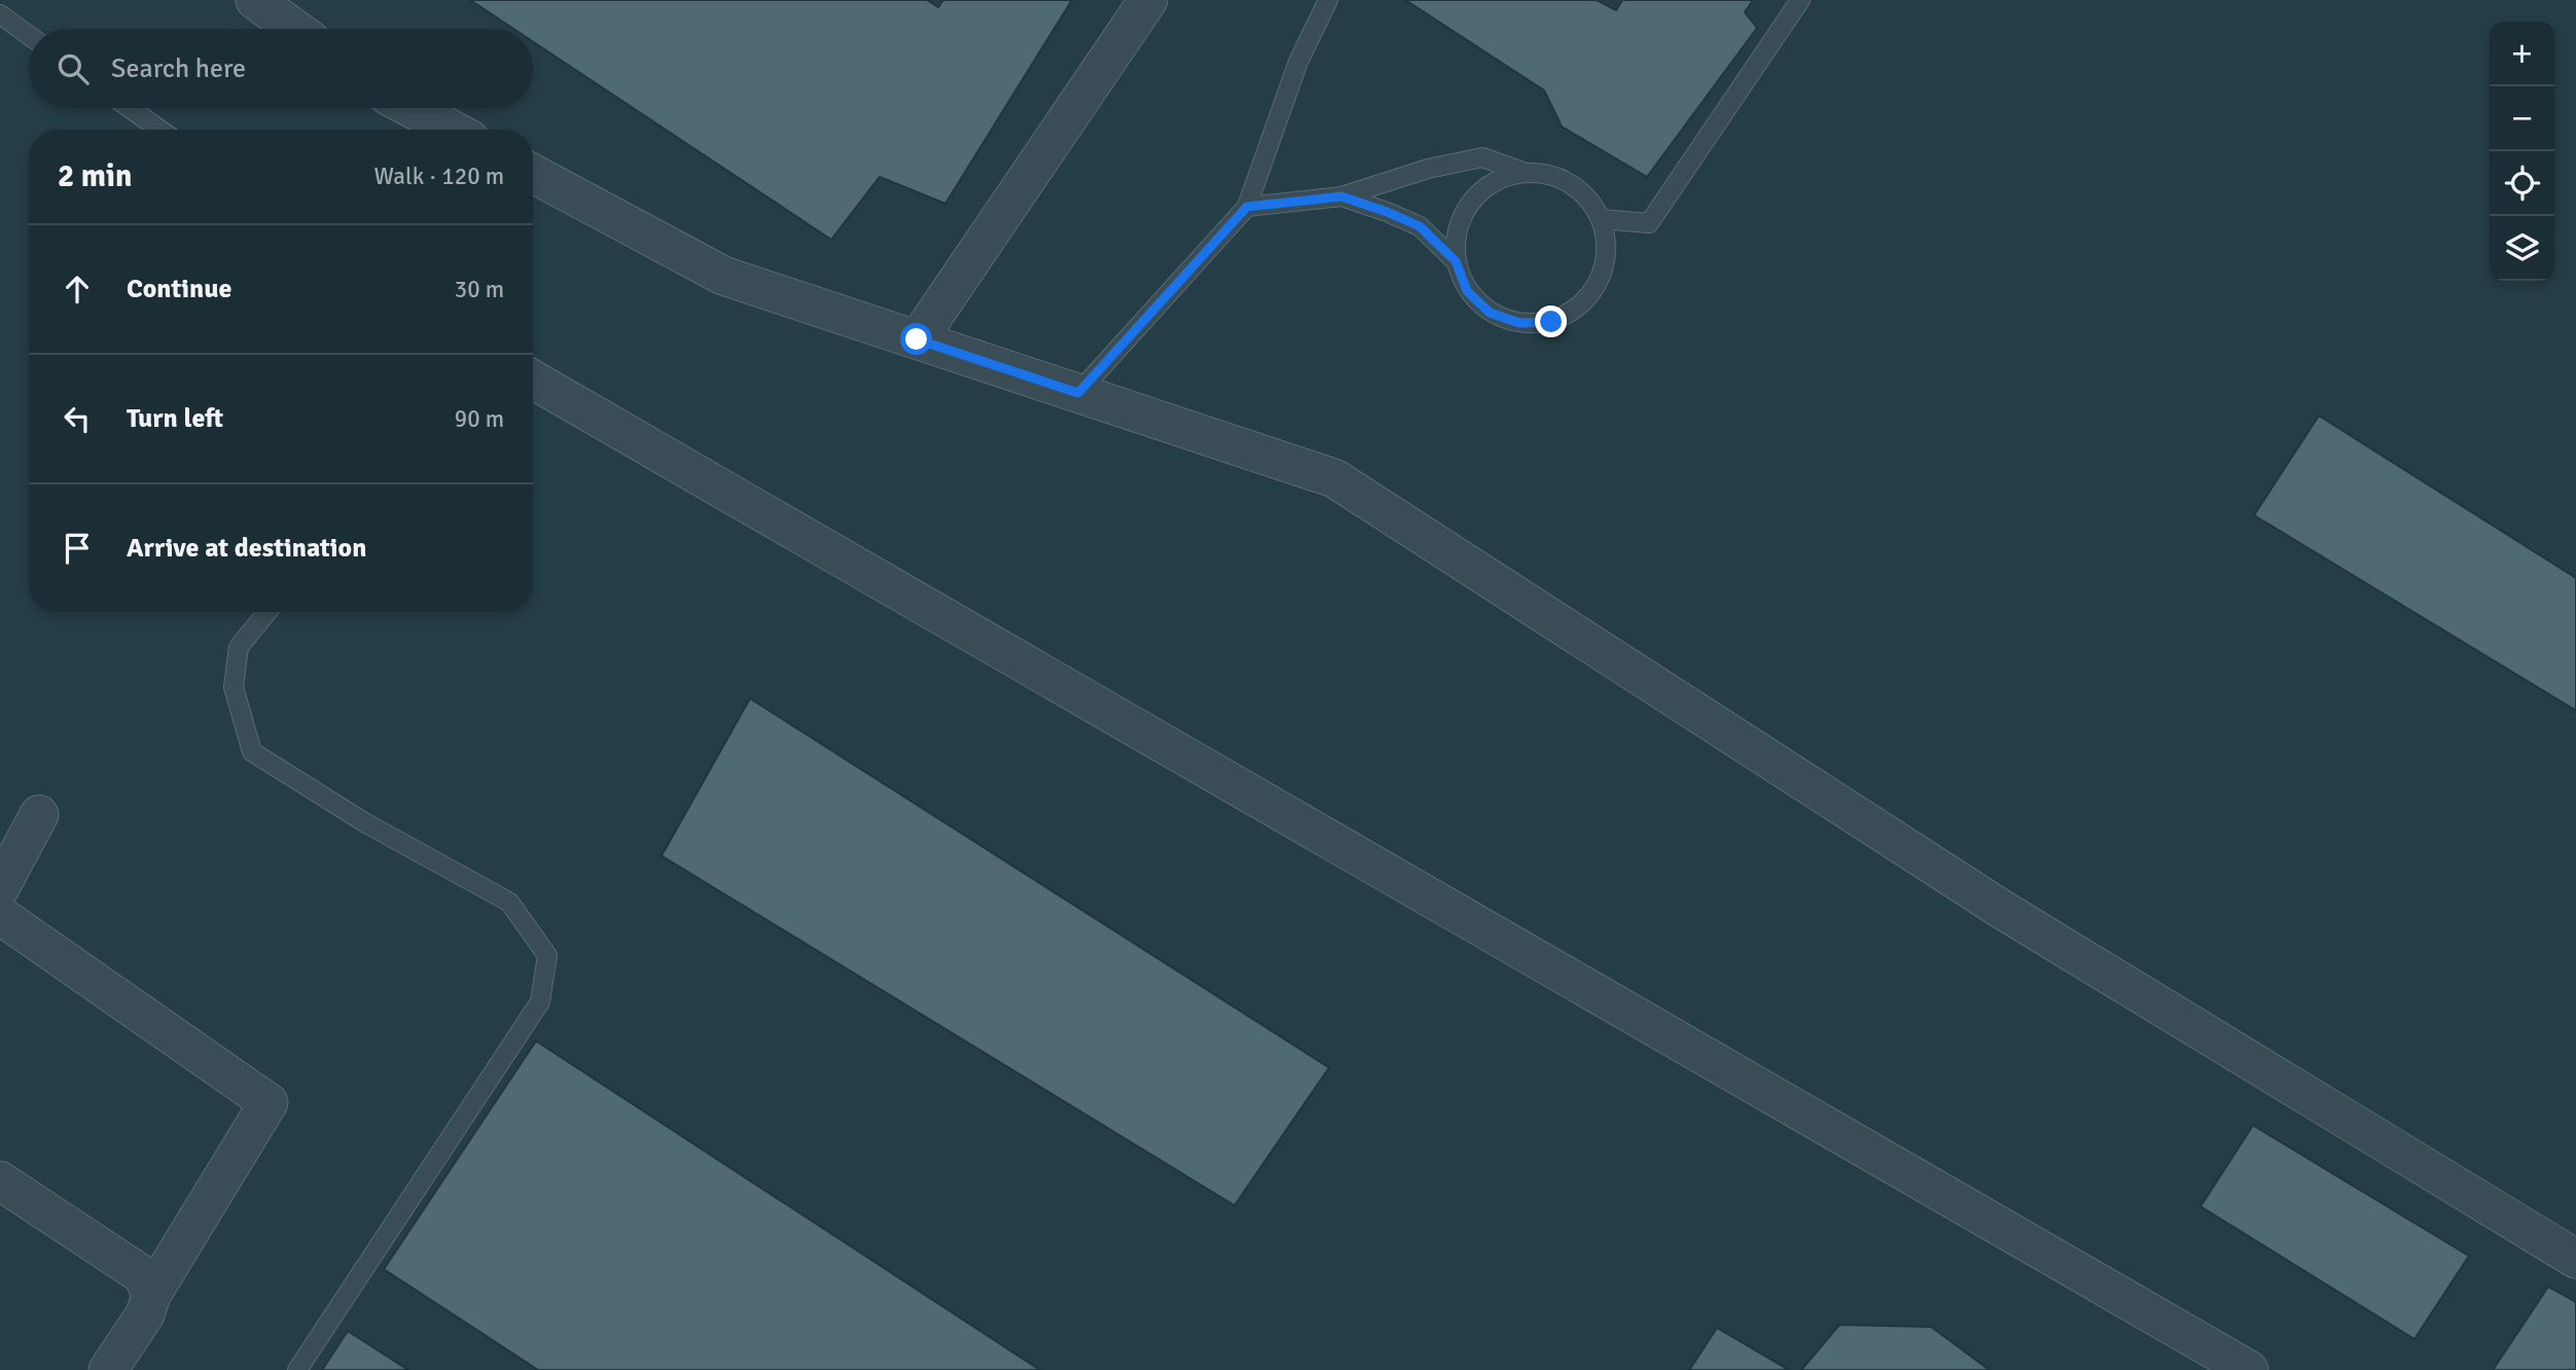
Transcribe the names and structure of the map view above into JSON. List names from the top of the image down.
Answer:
{
  "page": {
    "map_buttons": ["+", "−"],
    "search": "Search here",
    "heading": ["2 min", "Walk · 120 m"],
    "list": [
      ["Continue", "30 m"],
      ["Turn left", "90 m"],
      "Arrive at destination"
    ]
  }
}
